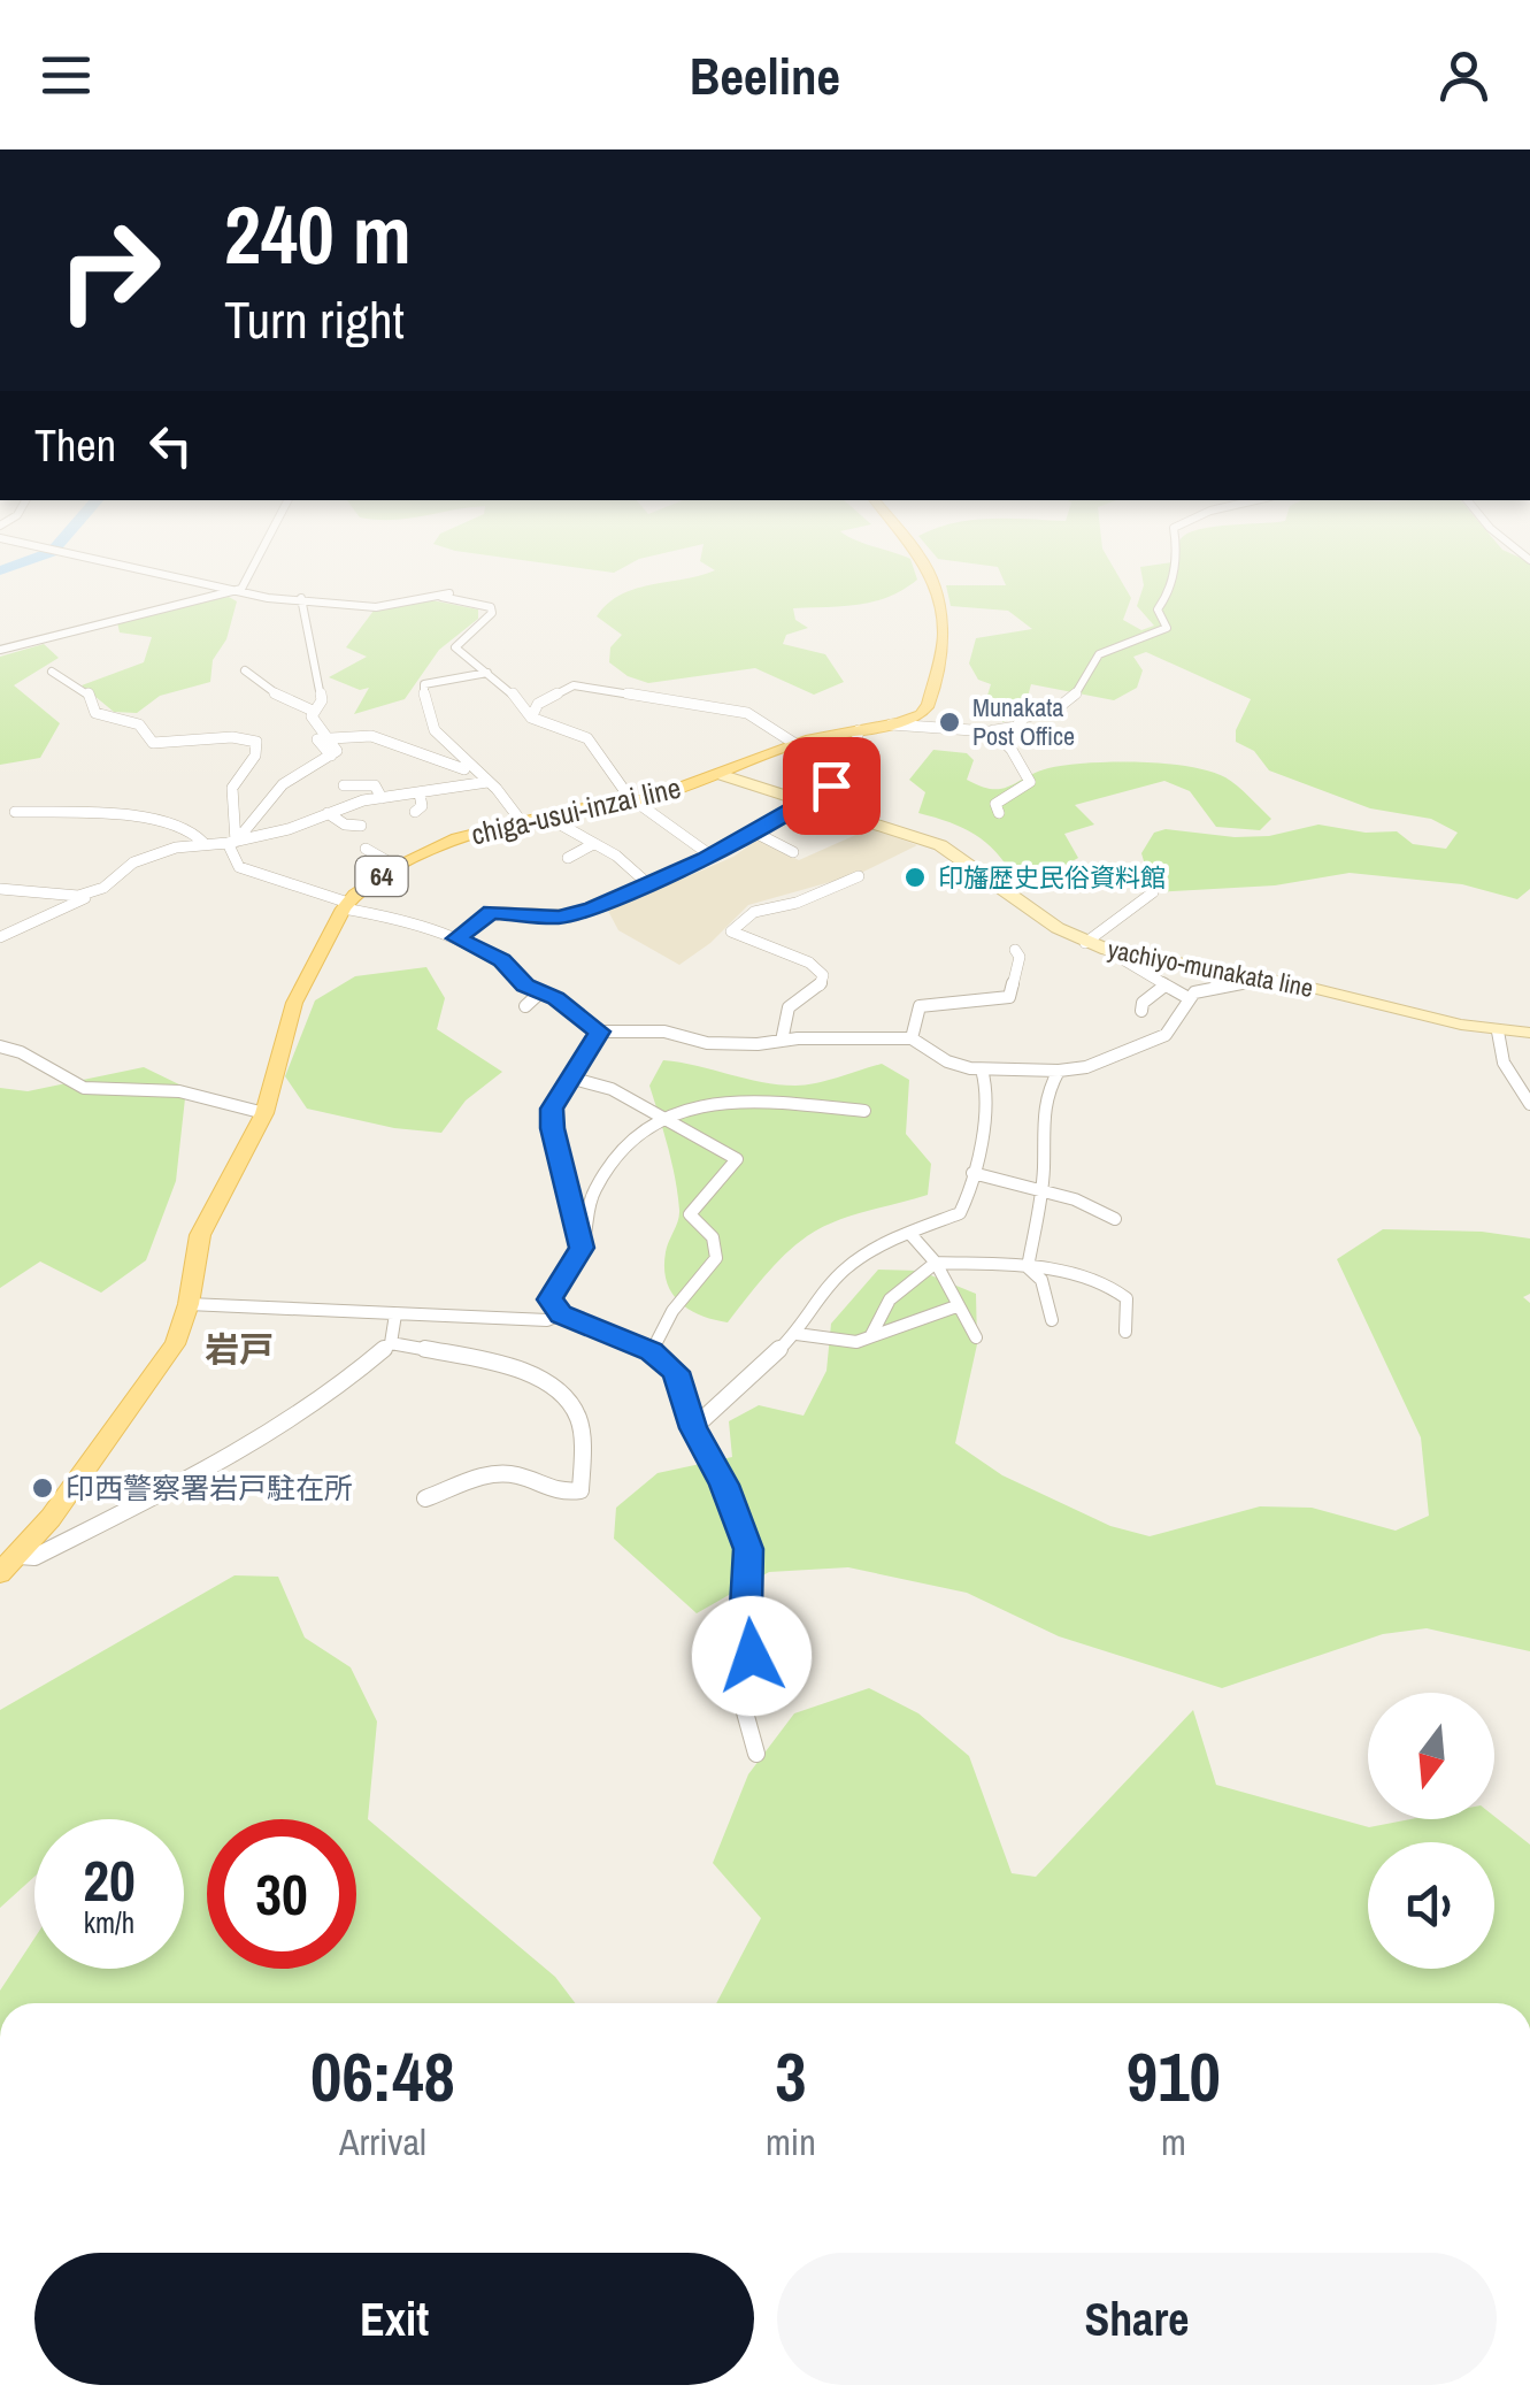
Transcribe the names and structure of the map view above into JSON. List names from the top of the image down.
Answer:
{
  "streets": {
    "main road": ["chiga-usui-inzai line", "64", "yachiyo-munakata line"]
  },
  "crossings": [
    ["chiga-usui-inzai line", "yachiyo-munakata line"]
  ],
  "districts": ["岩戸"],
  "places": ["Munakata Post Office", "印旛歴史民俗資料館", "印西警察署岩戸駐在所"],
  "north": "bottom",
  "page": {
    "header": "Beeline",
    "turn": ["240 m", "Turn right"],
    "then": "Then",
    "speed": "20 km/h",
    "limit": "30",
    "eta": [
      "06:48",
      "Arrival",
      "3",
      "min",
      "910",
      "m"
    ],
    "buttons": ["Exit", "Share"]
  }
}
